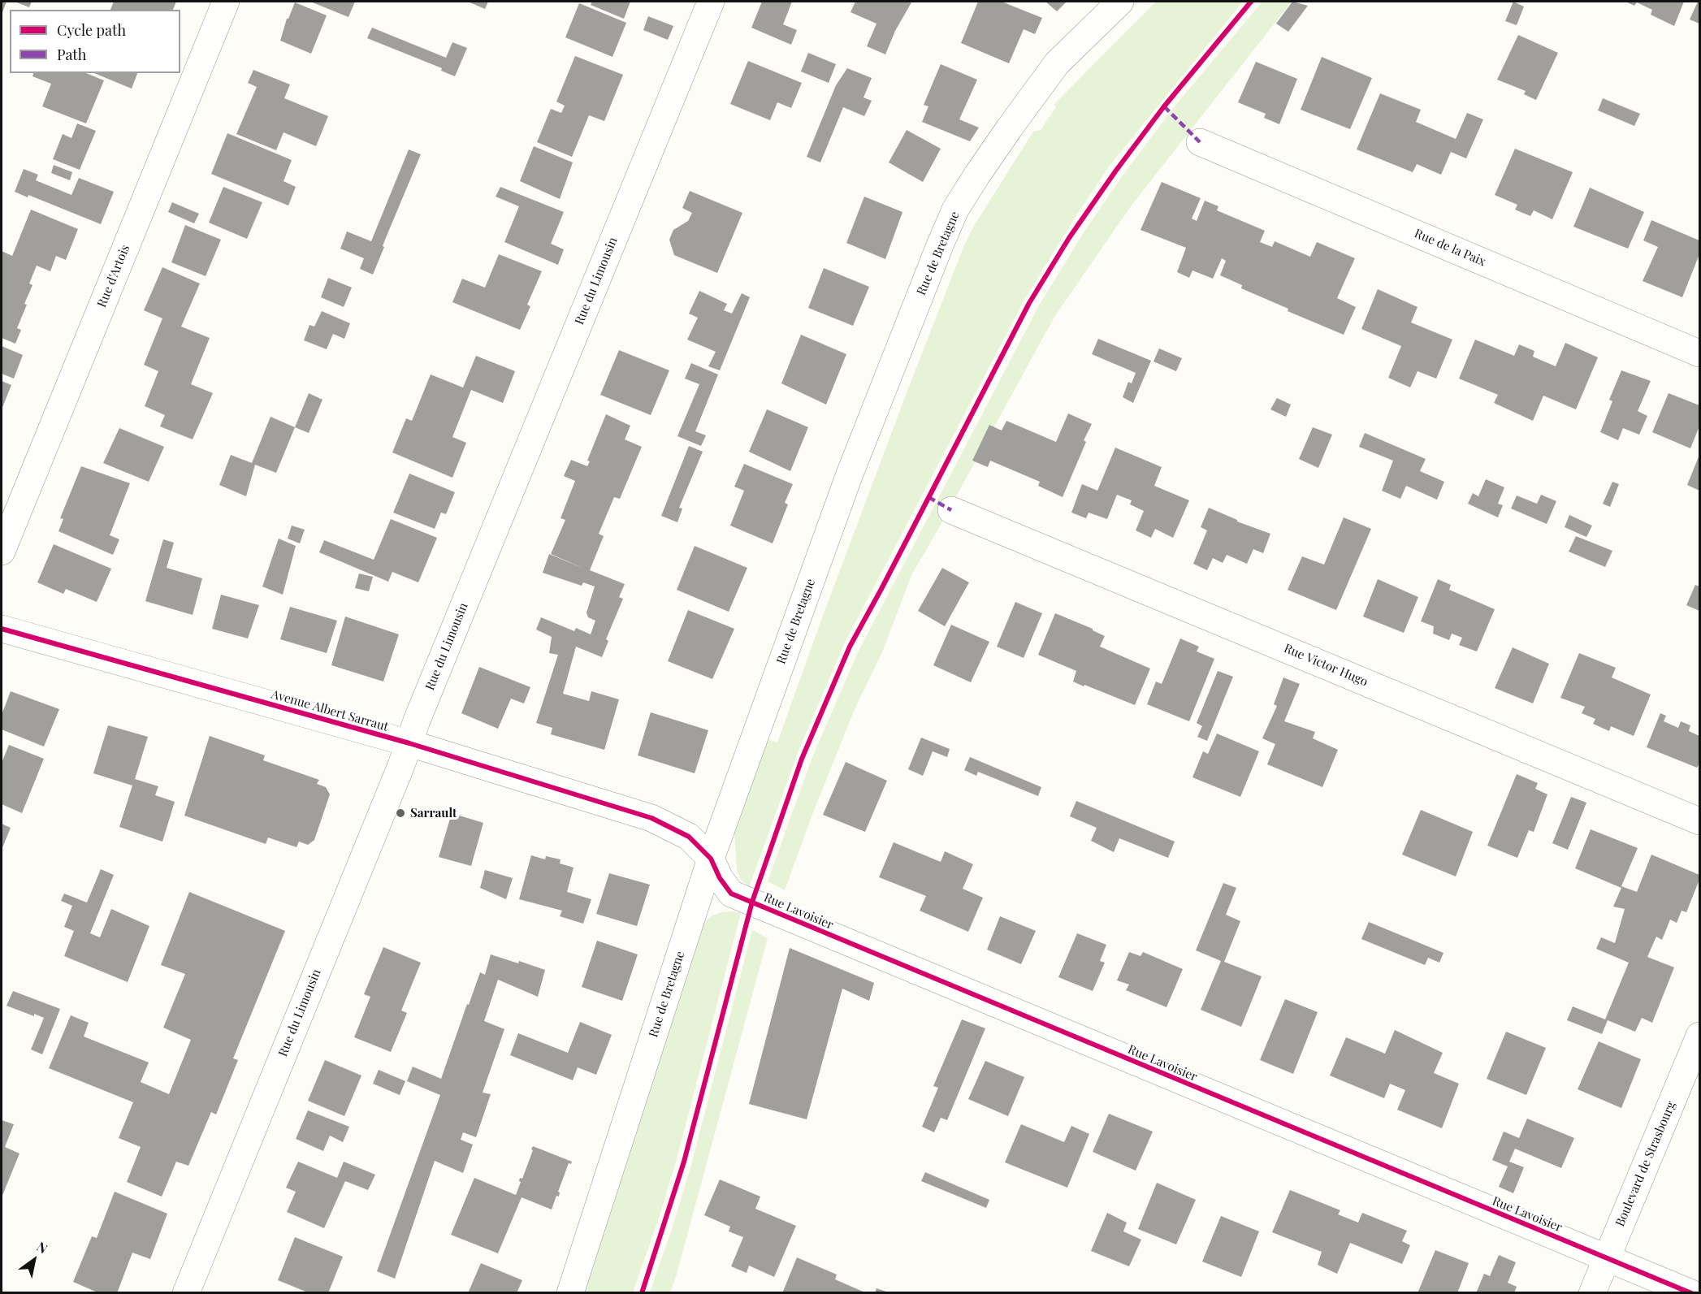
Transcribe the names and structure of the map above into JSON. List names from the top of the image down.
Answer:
{
  "streets": {
    "street": [
      "Rue de la Paix",
      "Rue de Bretagne",
      "Rue d'Artois",
      "Rue du Limousin",
      "Rue Victor Hugo",
      "Avenue Albert Sarraut",
      "Rue Lavoisier",
      "Boulevard de Strasbourg"
    ]
  },
  "crossings": [
    ["Rue de Bretagne", "Rue Lavoisier"],
    ["Rue du Limousin", "Avenue Albert Sarraut"],
    ["Avenue Albert Sarraut", "Rue Lavoisier"],
    ["Rue Lavoisier", "Boulevard de Strasbourg"]
  ],
  "places": ["Sarrault"],
  "legend": ["Cycle path", "Path"],
  "north": "top right"
}
